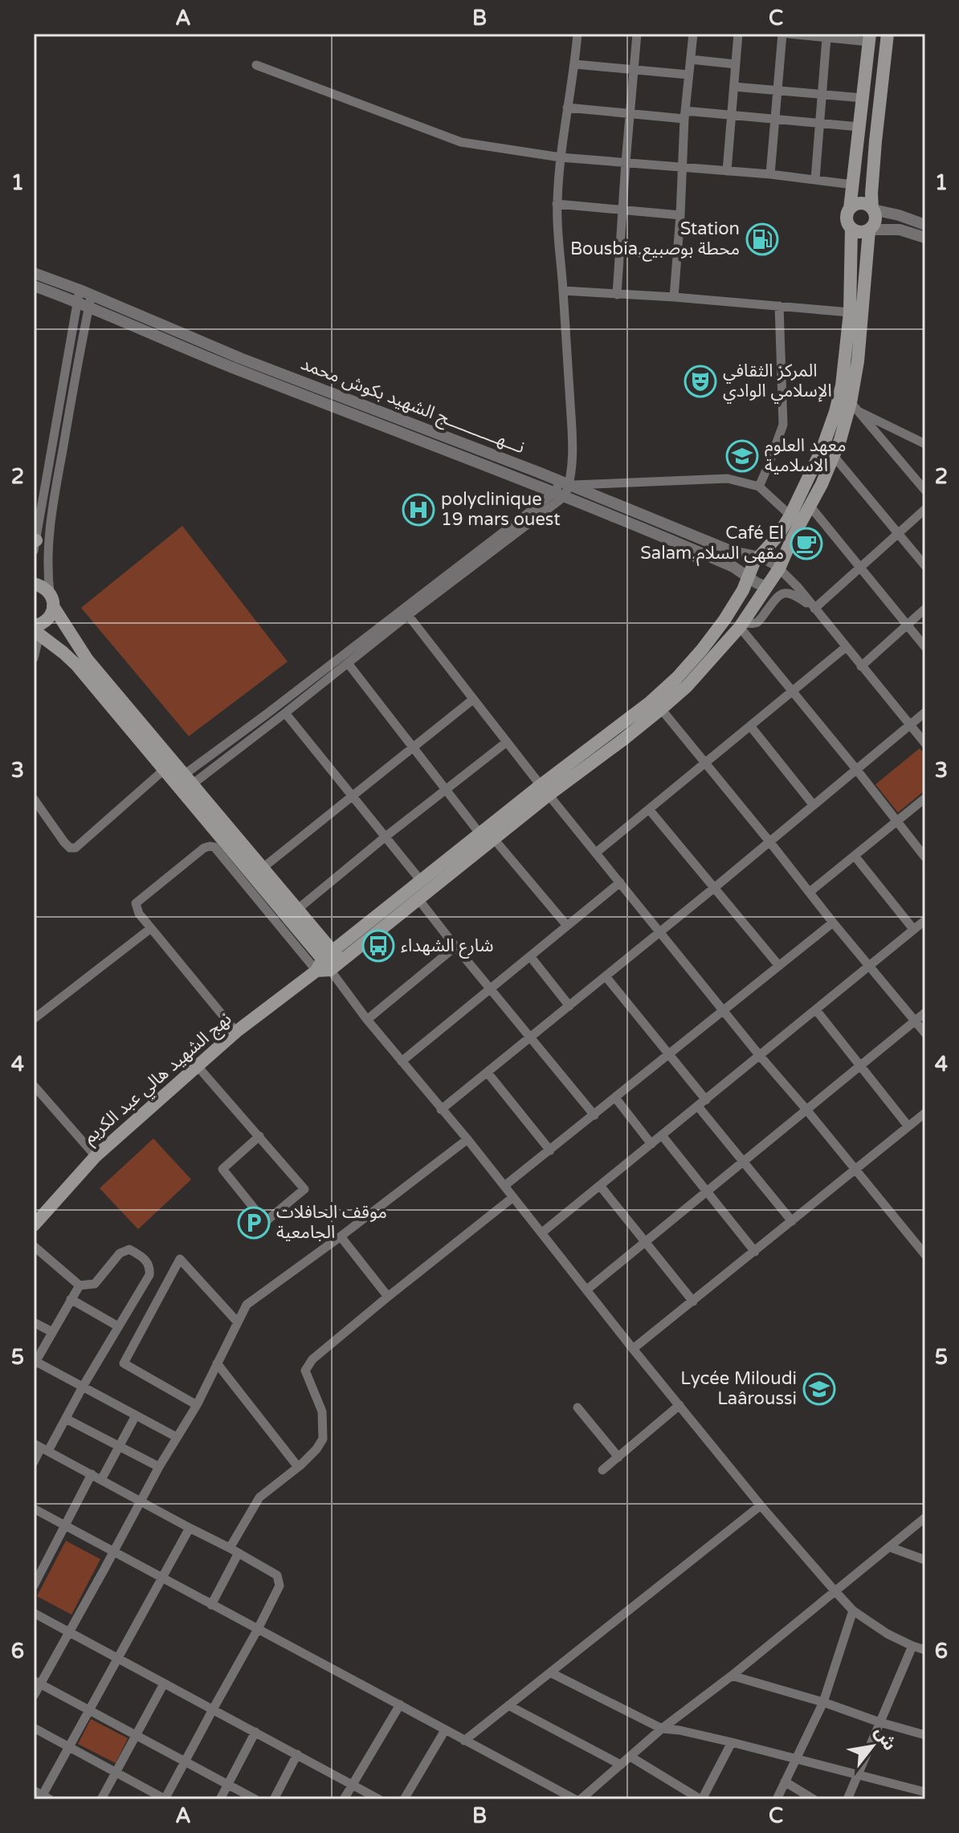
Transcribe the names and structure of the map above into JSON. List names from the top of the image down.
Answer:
{
  "streets": {
    "main road": ["نهج الشهيد هالي عبد الكريم"],
    "street": ["نـــهـــــــــــج الشهيد بكوش محمد"]
  },
  "places": {
    "fuel station": ["Station Bousbia,محطة بوصبيع"],
    "theatre": ["المركز الثقافي الإسلامي الوادي"],
    "school or university": ["معهد العلوم الاسلامية", "Lycée Miloudi Laâroussi"],
    "hospital": ["polyclinique 19 mars ouest"],
    "cafe": ["Café El Salam,مقهى السلام"],
    "bus stop": ["شارع الشهداء"],
    "parking": ["موقف الحافلات الجامعية"]
  },
  "north": "top right",
  "grid": {
    "columns": ["A", "B", "C"],
    "rows": [
      "1",
      "2",
      "3",
      "4",
      "5",
      "6"
    ]
  }
}
